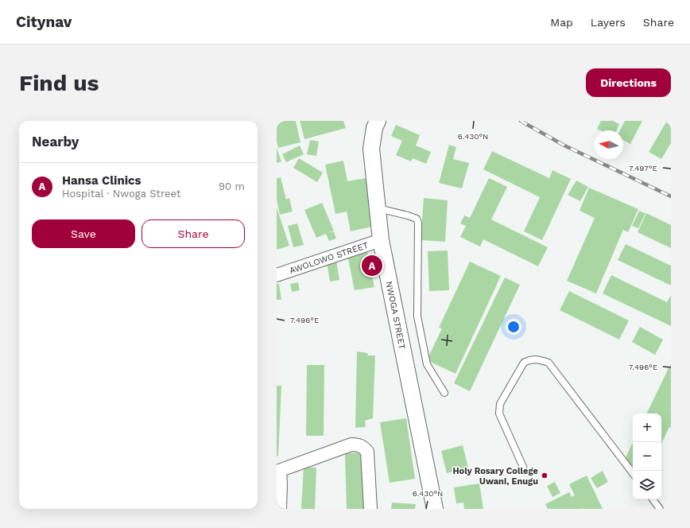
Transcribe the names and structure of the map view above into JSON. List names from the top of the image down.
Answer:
{
  "streets": {
    "street": ["AWOLOWO STREET", "NWOGA STREET"]
  },
  "crossings": [
    ["AWOLOWO STREET", "NWOGA STREET"]
  ],
  "places": ["Holy Rosary College Uwani, Enugu"],
  "north": "left",
  "page": {
    "header": "Citynav",
    "nav": ["Map", "Layers", "Share"],
    "buttons": [
      "Directions",
      ["Save", "Share"]
    ],
    "title": "Find us",
    "heading": "Nearby",
    "list": [
      {
        "mark": "A",
        "name": "Hansa Clinics",
        "note": "Hospital · Nwoga Street",
        "value": "90 m"
      }
    ],
    "pins": "A",
    "map_buttons": ["+", "−"]
  },
  "coordinates": ["6.430°N", "7.497°E", "7.496°E"]
}
